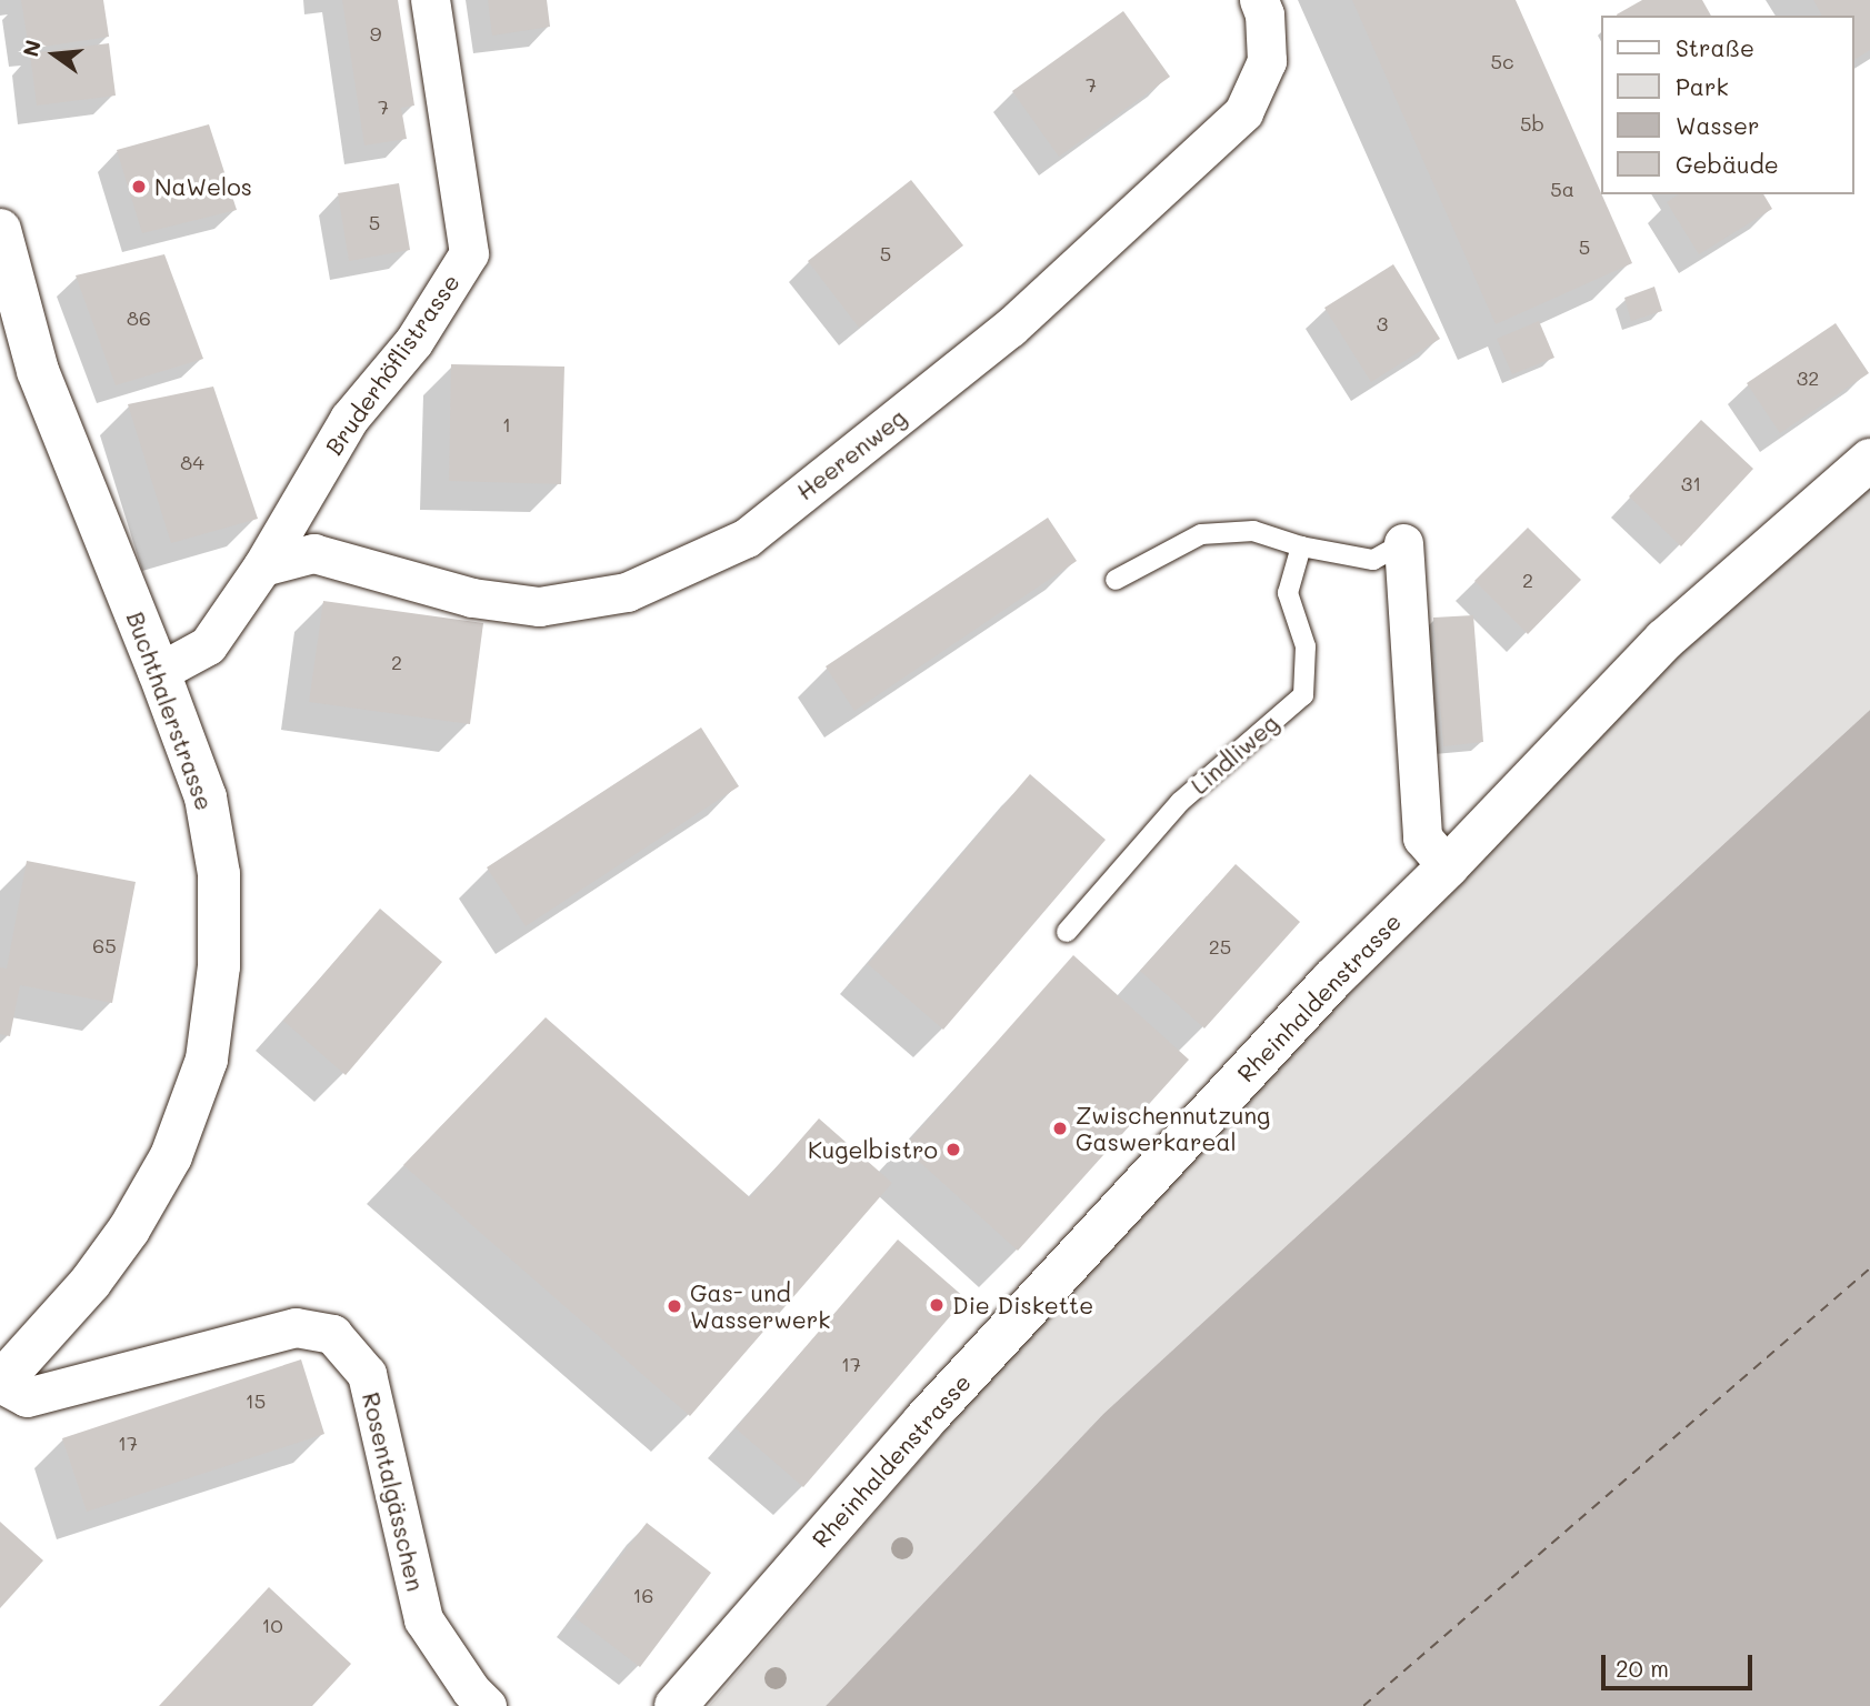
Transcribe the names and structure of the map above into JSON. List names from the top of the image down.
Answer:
{
  "streets": {
    "main road": ["Buchthalerstrasse", "Rheinhaldenstrasse"],
    "street": ["Bruderhöflistrasse", "Heerenweg", "Rosentalgässchen"],
    "lane": ["Lindliweg"]
  },
  "crossings": [
    ["Bruderhöflistrasse", "Heerenweg"],
    ["Bruderhöflistrasse", "Buchthalerstrasse"],
    ["Buchthalerstrasse", "Rosentalgässchen"]
  ],
  "places": [
    "NaWelos",
    "Zwischennutzung Gaswerkareal",
    "Kugelbistro",
    "Die Diskette",
    "Gas- und Wasserwerk"
  ],
  "house_numbers": [
    "9",
    "5c",
    "7",
    "7",
    "5b",
    "5a",
    "5",
    "5",
    "5",
    "86",
    "3",
    "32",
    "1",
    "84",
    "31",
    "2",
    "2",
    "65",
    "25",
    "17",
    "15",
    "17",
    "16",
    "10"
  ],
  "legend": [
    "Straße",
    "Park",
    "Wasser",
    "Gebäude"
  ],
  "scale_bar": "20 m",
  "north": "left"
}
